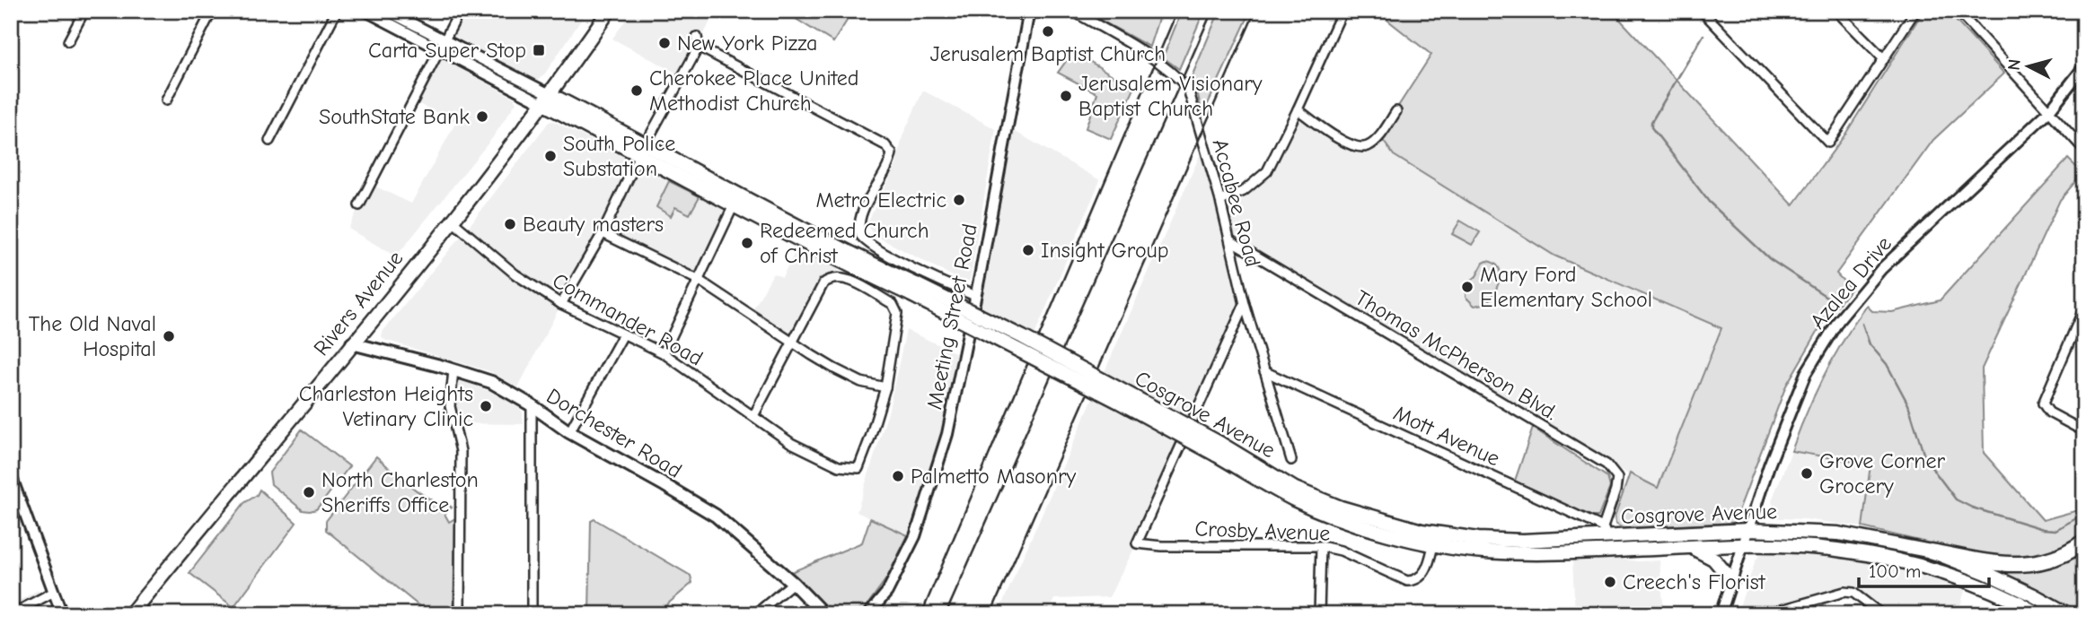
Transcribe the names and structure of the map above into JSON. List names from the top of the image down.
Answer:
{
  "streets": {
    "main road": ["Rivers Avenue", "Cosgrove Avenue", "Dorchester Road"],
    "street": [
      "Accabee Road",
      "Azalea Drive",
      "Meeting Street Road",
      "Commander Road",
      "Thomas McPherson Blvd.",
      "Mott Avenue",
      "Crosby Avenue"
    ]
  },
  "crossings": [
    ["Accabee Road", "Thomas McPherson Blvd."],
    ["Accabee Road", "Mott Avenue"],
    ["Accabee Road", "Crosby Avenue"],
    ["Azalea Drive", "Cosgrove Avenue"],
    ["Rivers Avenue", "Commander Road"],
    ["Rivers Avenue", "Cosgrove Avenue"],
    ["Rivers Avenue", "Dorchester Road"],
    ["Thomas McPherson Blvd.", "Cosgrove Avenue"],
    ["Thomas McPherson Blvd.", "Mott Avenue"],
    ["Cosgrove Avenue", "Mott Avenue"],
    ["Cosgrove Avenue", "Crosby Avenue"]
  ],
  "places": {
    "other": [
      "Jerusalem Baptist Church",
      "New York Pizza",
      "Cherokee Place United Methodist Church",
      "Jerusalem Visionary Baptist Church",
      "SouthState Bank",
      "South Police Substation",
      "Metro Electric",
      "Beauty masters",
      "Redeemed Church of Christ",
      "Insight Group",
      "Mary Ford Elementary School",
      "The Old Naval Hospital",
      "Charleston Heights Vetinary Clinic",
      "Grove Corner Grocery",
      "Palmetto Masonry",
      "North Charleston Sheriffs Office",
      "Creech's Florist"
    ],
    "transit": ["Carta Super Stop"]
  },
  "scale_bar": "100 m",
  "north": "left"
}
